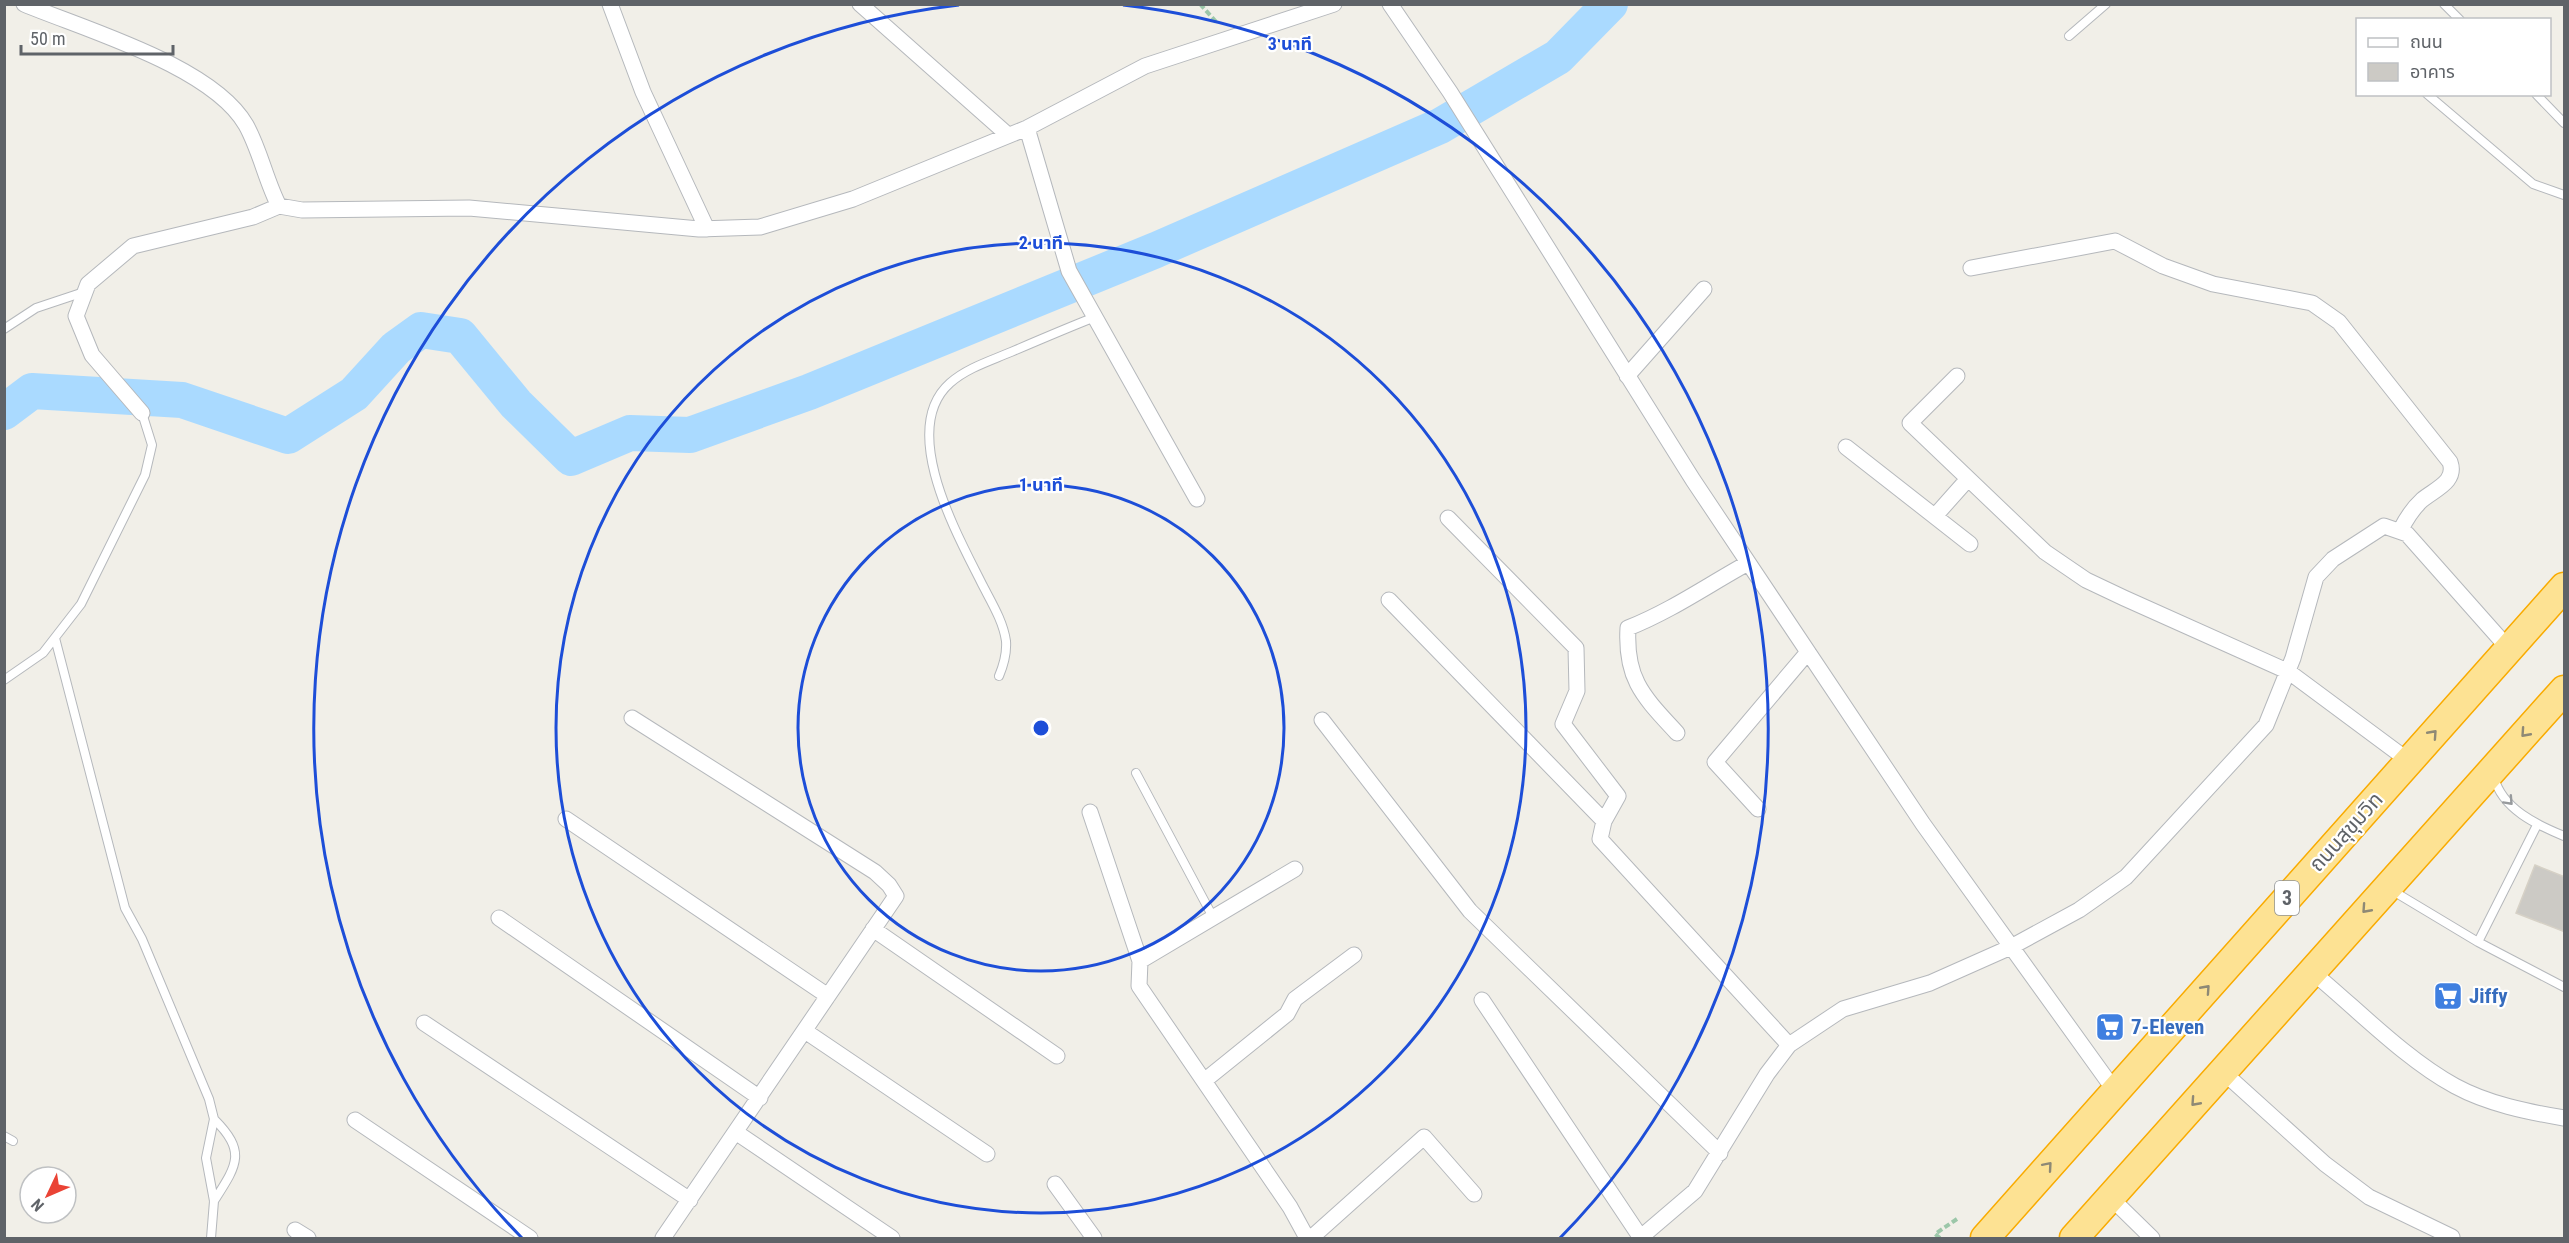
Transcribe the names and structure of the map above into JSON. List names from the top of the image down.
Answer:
{
  "streets": {
    "highway": ["ถนนสุขุมวิท", "3"]
  },
  "places": {
    "supermarket": ["Jiffy", "7-Eleven"]
  },
  "legend": ["ถนน", "อาคาร"],
  "scale_bar": "50 m",
  "north": "bottom left",
  "rings": ["3 นาที", "2 นาที", "1 นาที"]
}
